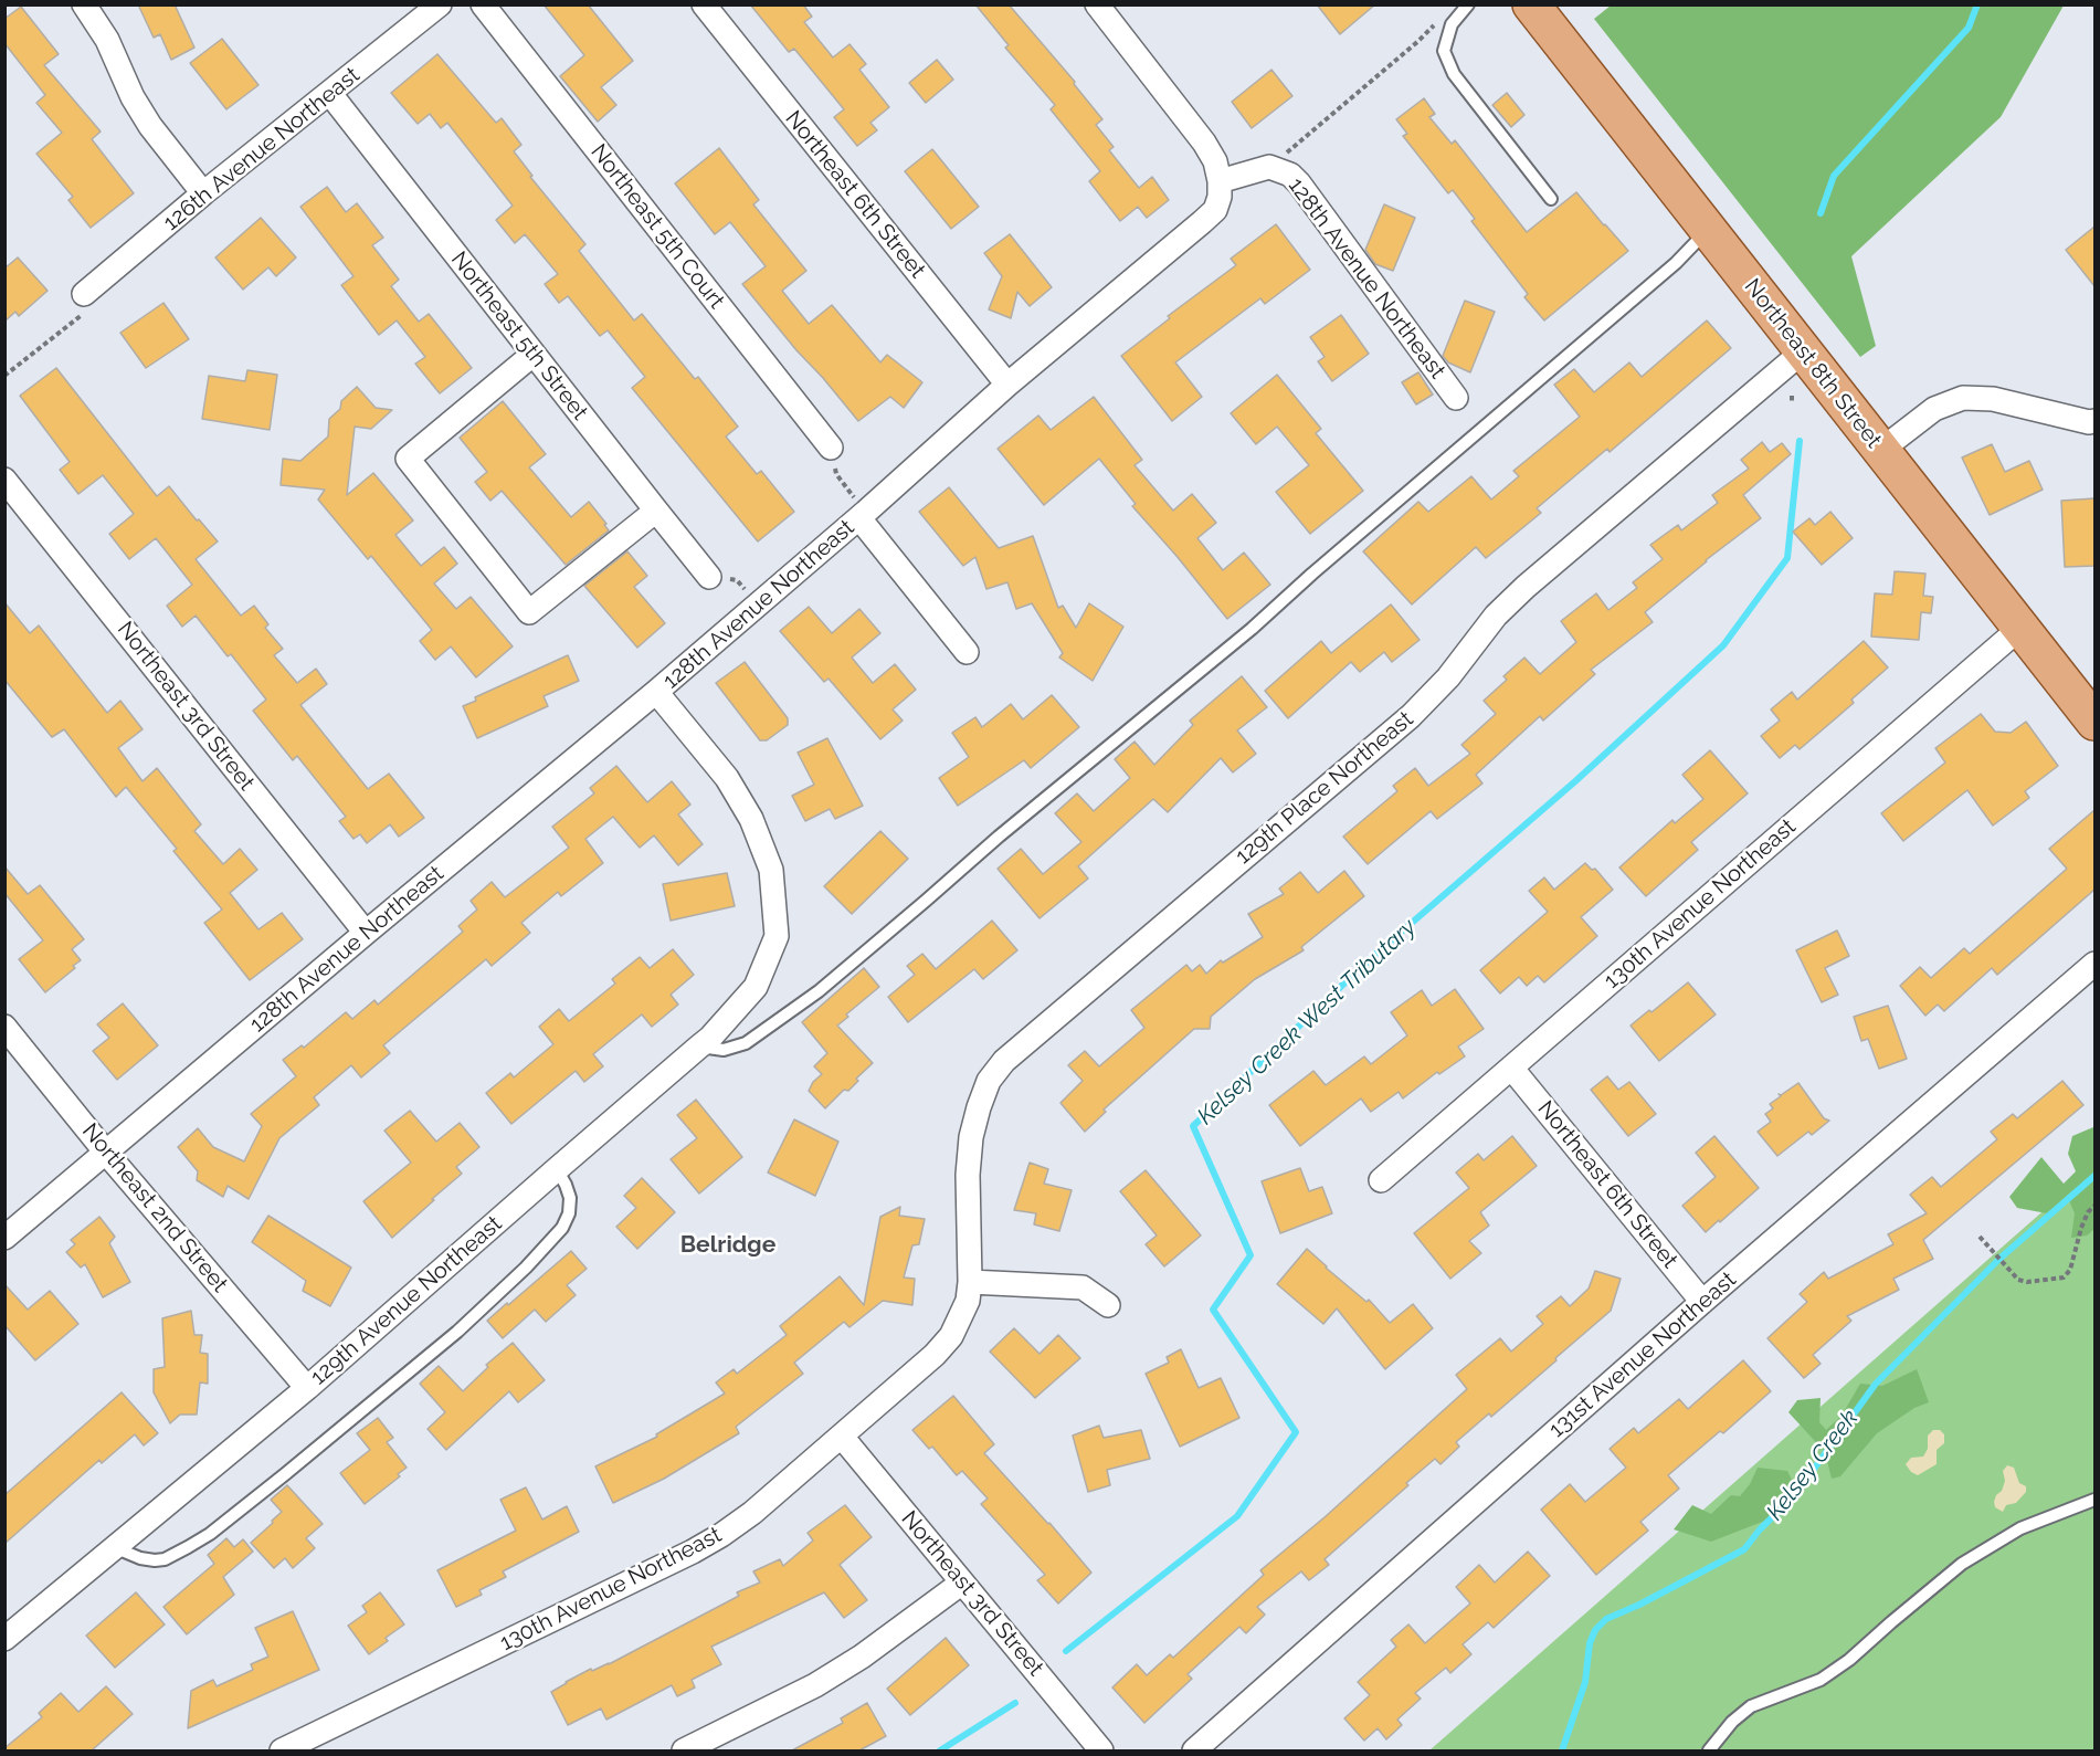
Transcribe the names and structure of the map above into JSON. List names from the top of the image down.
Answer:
{
  "streets": {
    "main road": ["Northeast 8th Street"],
    "street": [
      "126th Avenue Northeast",
      "Northeast 6th Street",
      "Northeast 5th Court",
      "128th Avenue Northeast",
      "Northeast 5th Street",
      "Northeast 3rd Street",
      "129th Place Northeast",
      "130th Avenue Northeast",
      "Northeast 2nd Street",
      "129th Avenue Northeast",
      "131st Avenue Northeast"
    ]
  },
  "crossings": [
    ["126th Avenue Northeast", "Northeast 5th Street"],
    ["Northeast 6th Street", "128th Avenue Northeast"],
    ["Northeast 6th Street", "130th Avenue Northeast"],
    ["Northeast 6th Street", "131st Avenue Northeast"],
    ["128th Avenue Northeast", "Northeast 3rd Street"],
    ["128th Avenue Northeast", "Northeast 2nd Street"],
    ["128th Avenue Northeast", "129th Avenue Northeast"],
    ["Northeast 8th Street", "129th Place Northeast"],
    ["Northeast 8th Street", "130th Avenue Northeast"],
    ["Northeast 3rd Street", "130th Avenue Northeast"],
    ["129th Place Northeast", "130th Avenue Northeast"],
    ["Northeast 2nd Street", "129th Avenue Northeast"]
  ],
  "districts": ["Belridge"],
  "water": ["Kelsey Creek West Tributary", "Kelsey Creek"]
}
